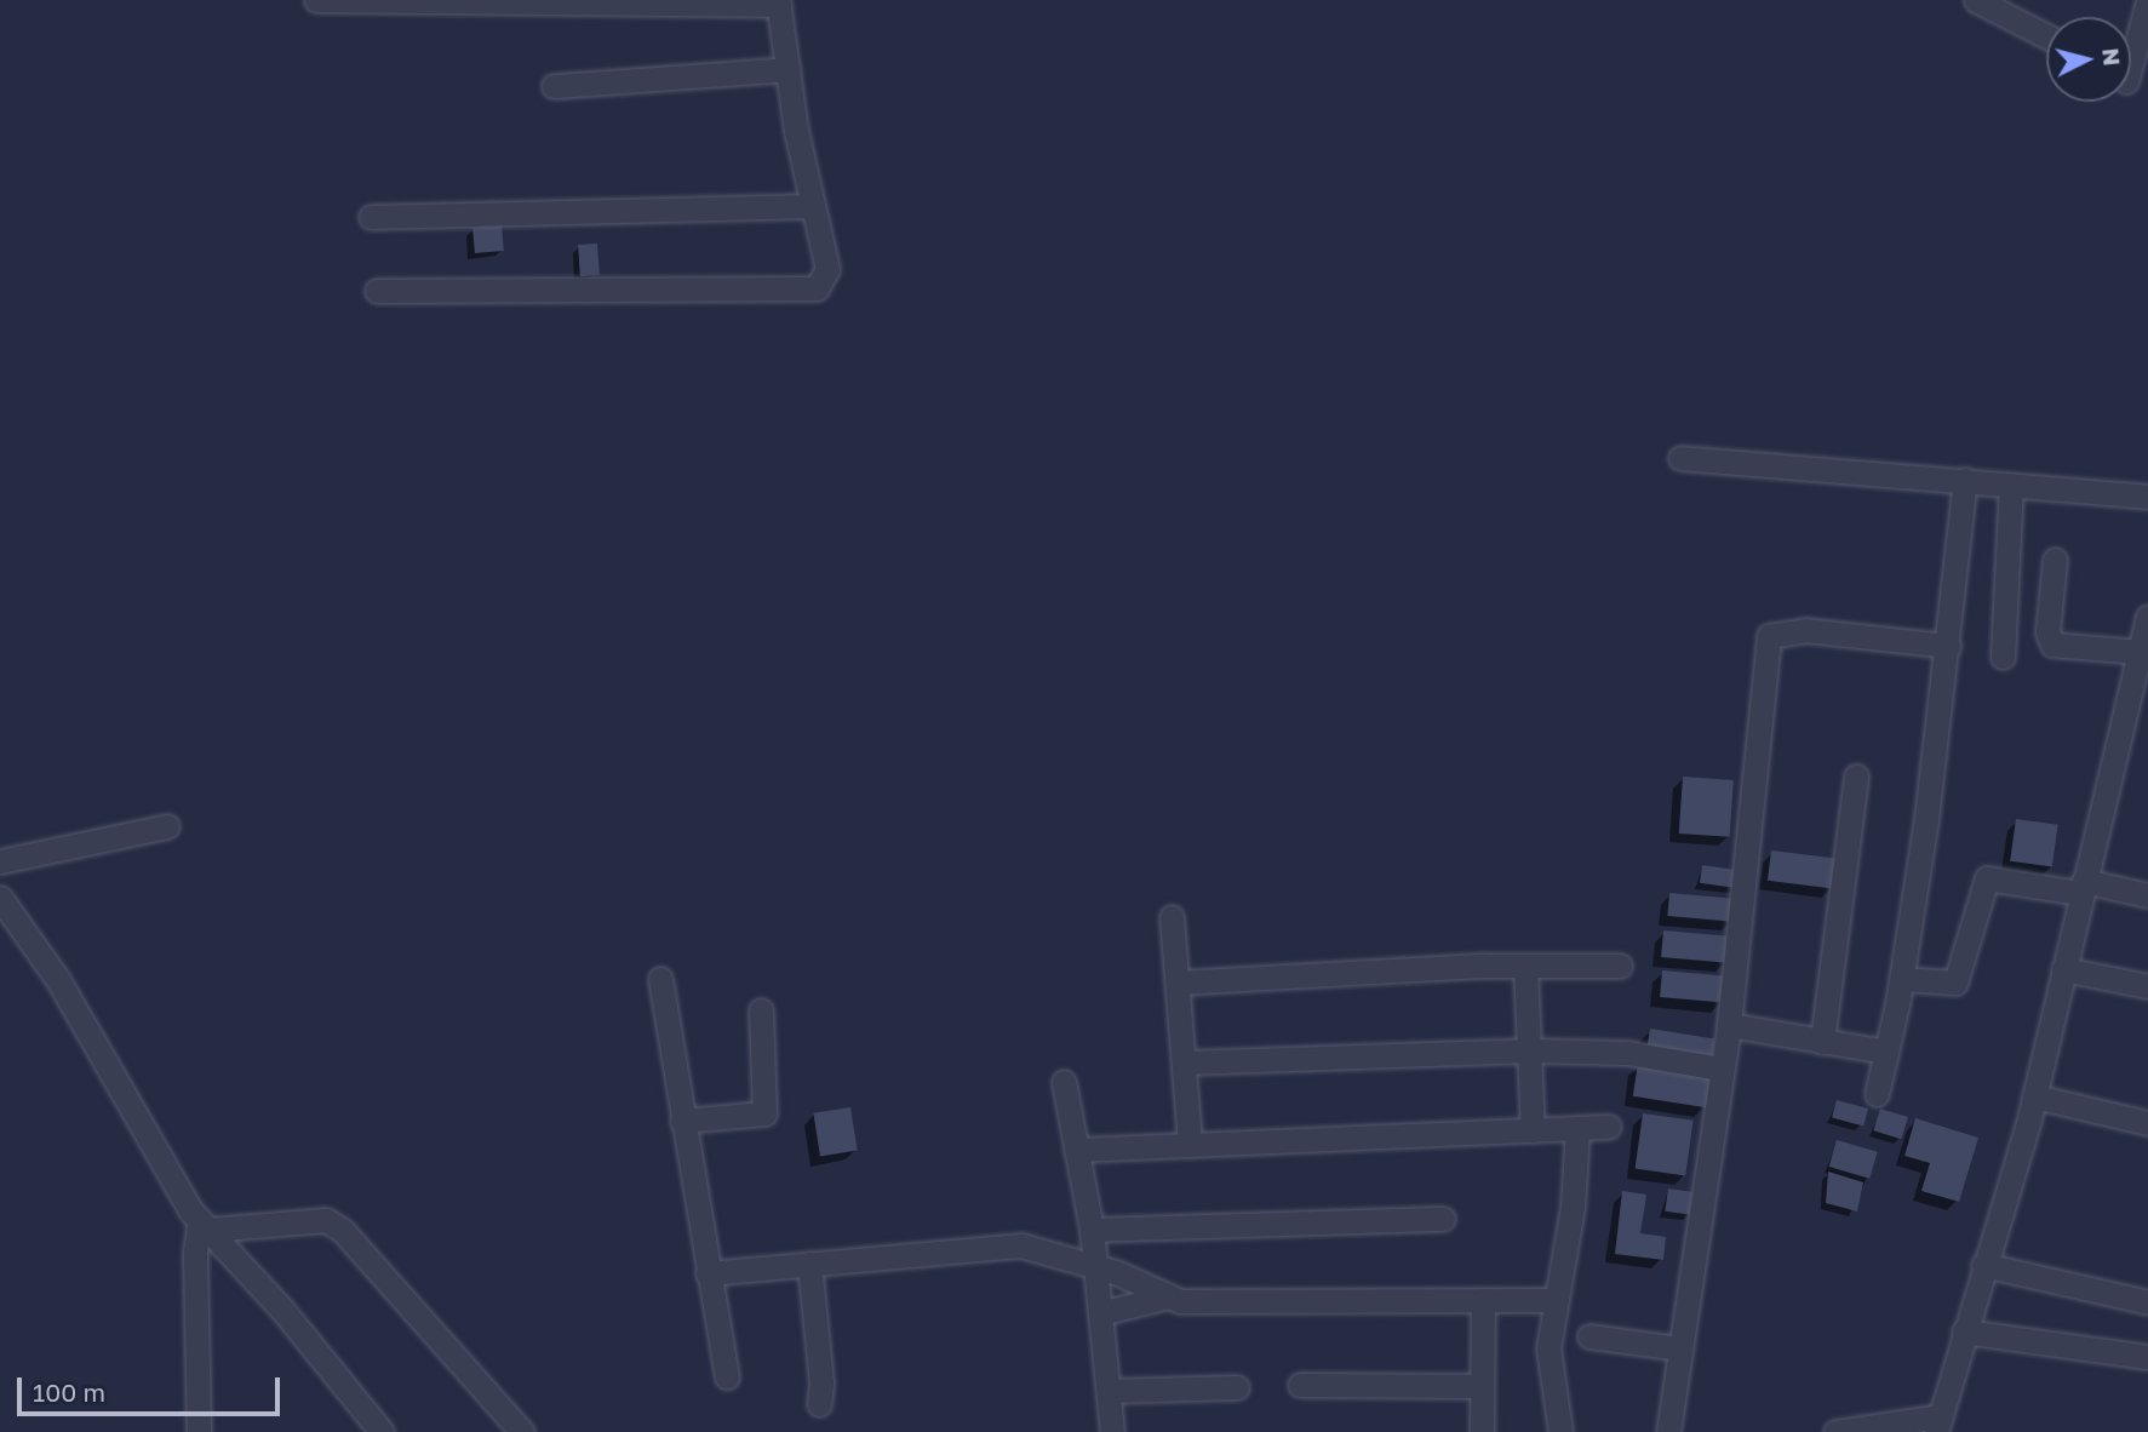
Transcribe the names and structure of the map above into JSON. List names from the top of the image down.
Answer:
{
  "scale_bar": "100 m",
  "north": "right"
}
